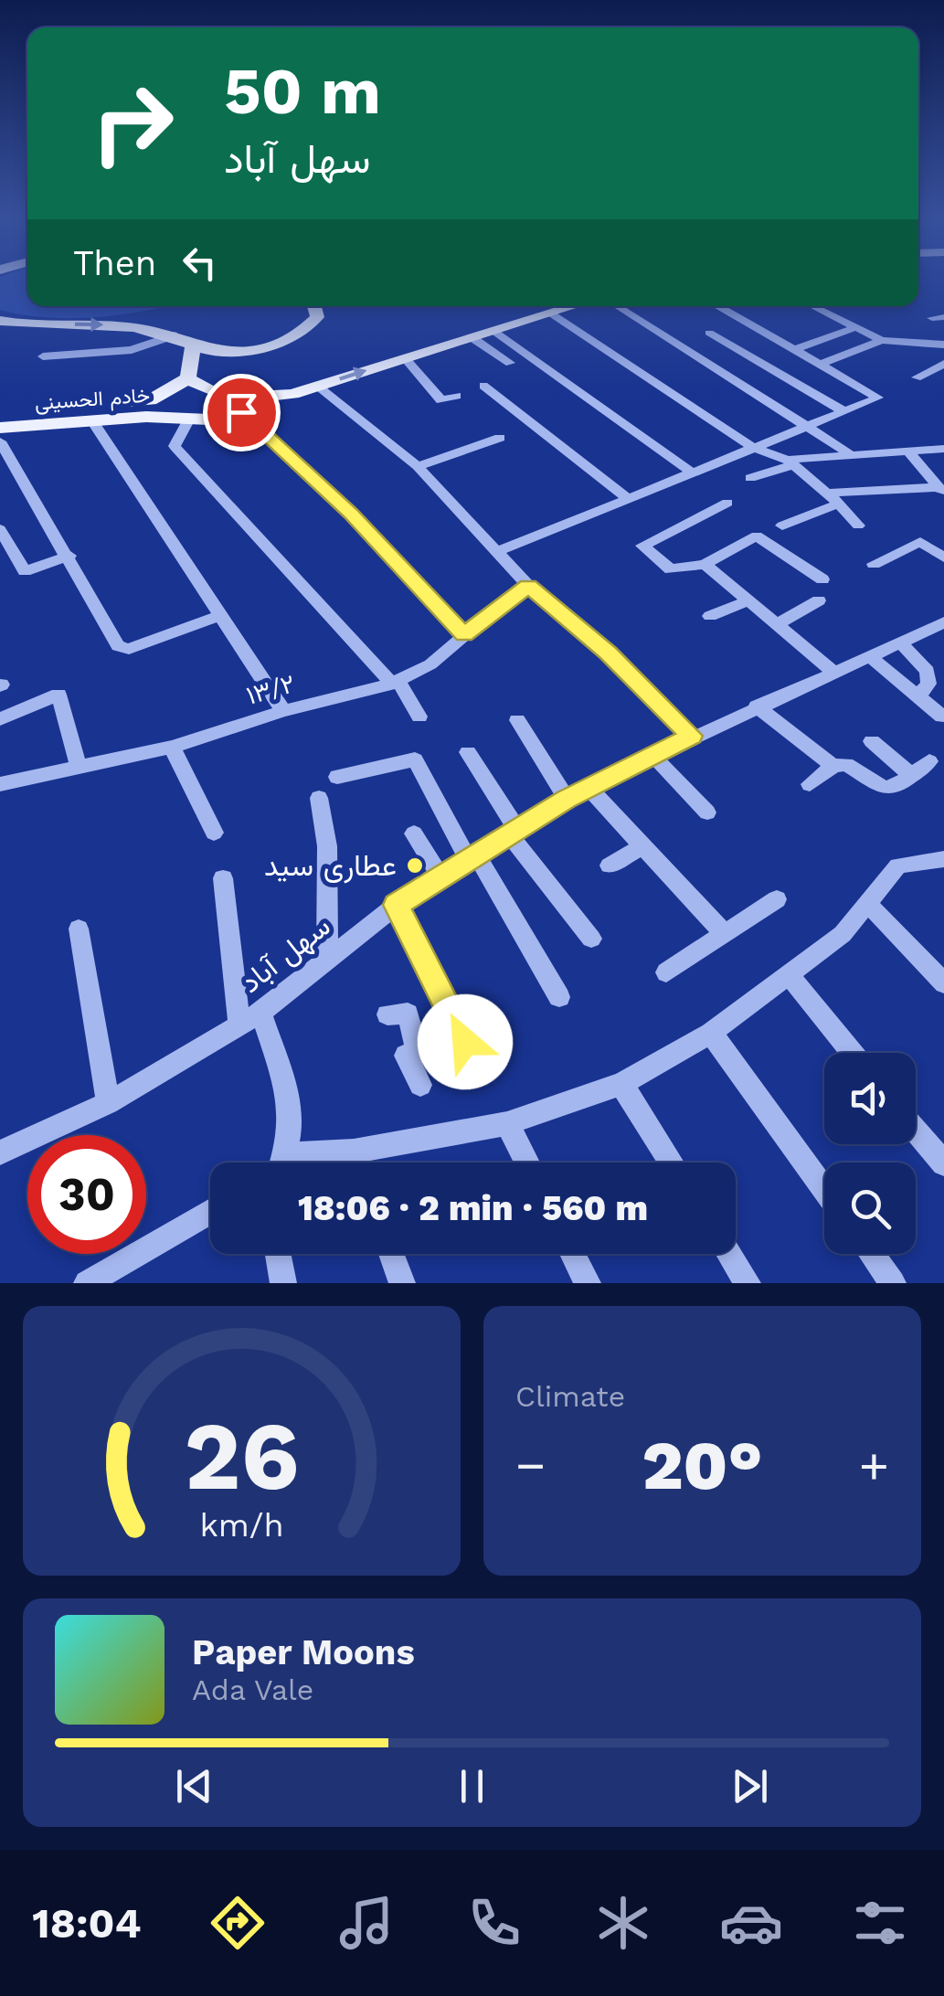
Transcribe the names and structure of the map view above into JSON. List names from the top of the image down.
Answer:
{
  "streets": {
    "main road": ["خادم الحسینی"],
    "street": ["۱۳/۲", "سهل آباد"]
  },
  "places": ["عطاری سید"],
  "page": {
    "turn": ["50 m", "سهل آباد"],
    "then": "Then",
    "limit": "30",
    "trip": "18:06 · 2 min · 560 m",
    "tile": "Climate",
    "heat": ["−", "20°", "+"],
    "song": ["Paper Moons", "Ada Vale"],
    "tabs": "18:04",
    "gauge": ["26", "km/h"]
  }
}
